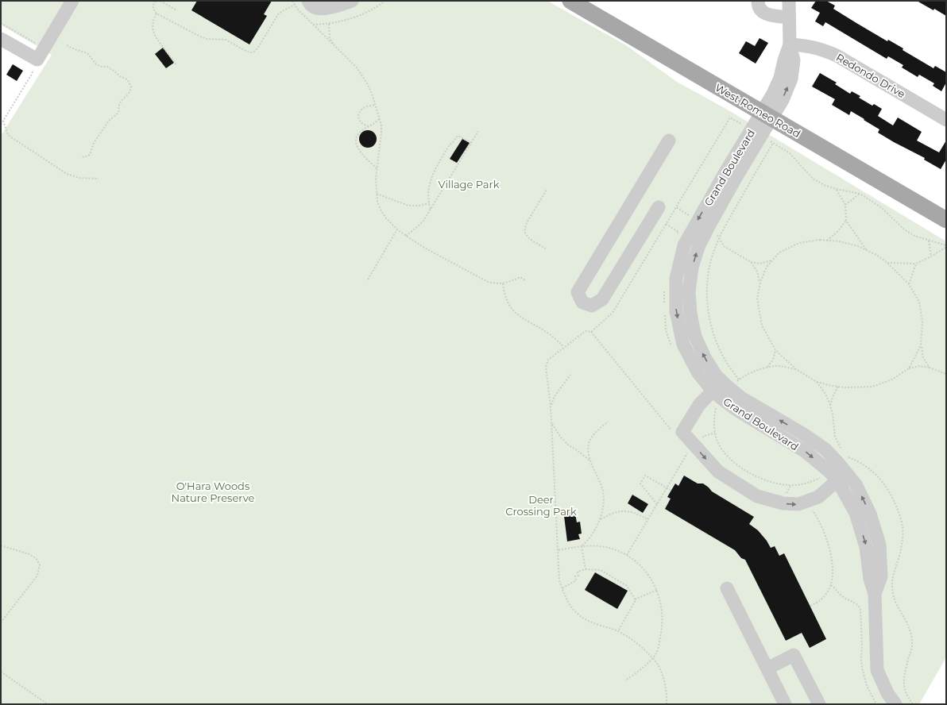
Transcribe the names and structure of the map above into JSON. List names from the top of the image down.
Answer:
{
  "streets": {
    "main road": ["West Romeo Road"],
    "street": ["Redondo Drive", "Grand Boulevard"]
  },
  "crossings": [
    ["Redondo Drive", "Grand Boulevard"],
    ["West Romeo Road", "Grand Boulevard"]
  ],
  "parks": ["Village Park", "O'Hara Woods Nature Preserve", "Deer Crossing Park"]
}
